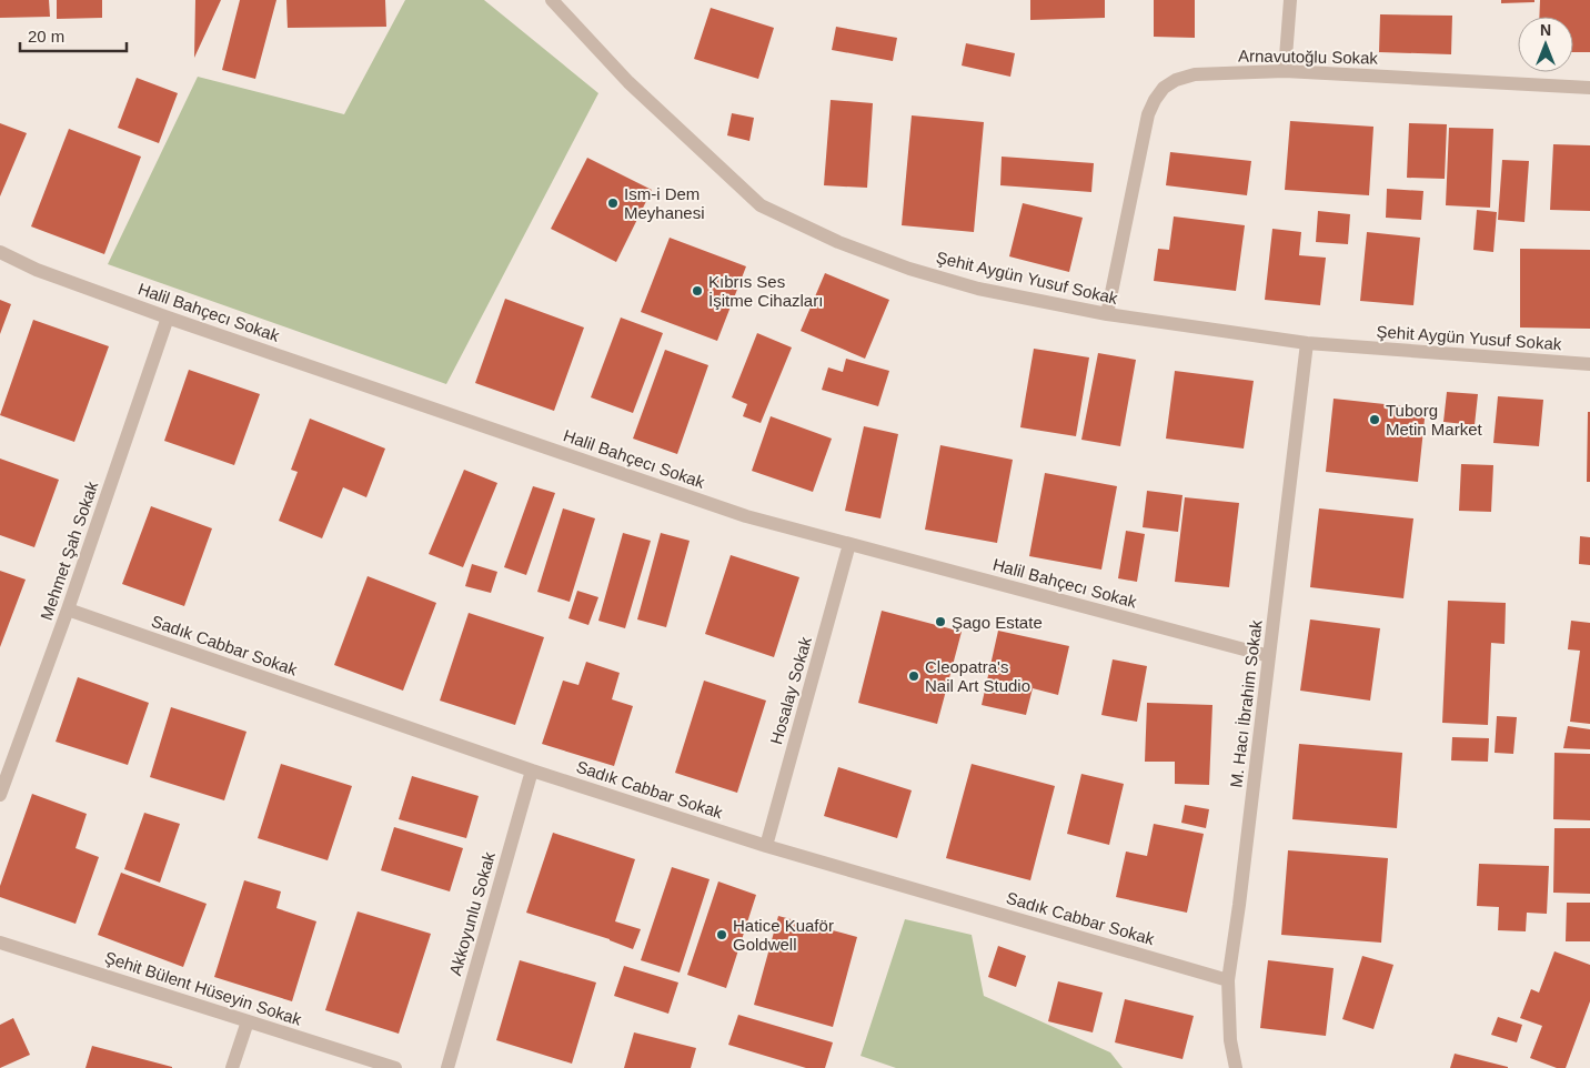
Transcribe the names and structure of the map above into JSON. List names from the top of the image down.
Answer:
{
  "streets": {
    "street": [
      "Arnavutoğlu Sokak",
      "Şehit Aygün Yusuf Sokak",
      "Halil Bahçecı Sokak",
      "Mehmet Şah Sokak",
      "Sadık Cabbar Sokak",
      "Hosalay Sokak",
      "M. Hacı İbrahim Sokak",
      "Akkoyunlu Sokak",
      "Şehit Bülent Hüseyin Sokak"
    ]
  },
  "crossings": [
    ["Arnavutoğlu Sokak", "Şehit Aygün Yusuf Sokak"],
    ["Şehit Aygün Yusuf Sokak", "M. Hacı İbrahim Sokak"],
    ["Halil Bahçecı Sokak", "Mehmet Şah Sokak"],
    ["Halil Bahçecı Sokak", "Hosalay Sokak"],
    ["Halil Bahçecı Sokak", "M. Hacı İbrahim Sokak"],
    ["Mehmet Şah Sokak", "Sadık Cabbar Sokak"],
    ["Sadık Cabbar Sokak", "Hosalay Sokak"],
    ["Sadık Cabbar Sokak", "M. Hacı İbrahim Sokak"],
    ["Sadık Cabbar Sokak", "Akkoyunlu Sokak"]
  ],
  "places": [
    "Ism-i Dem Meyhanesi",
    "Kıbrıs Ses İşitme Cihazları",
    "Tuborg Metin Market",
    "Şago Estate",
    "Cleopatra's Nail Art Studio",
    "Hatice Kuaför Goldwell"
  ],
  "scale_bar": "20 m",
  "north": "top"
}
